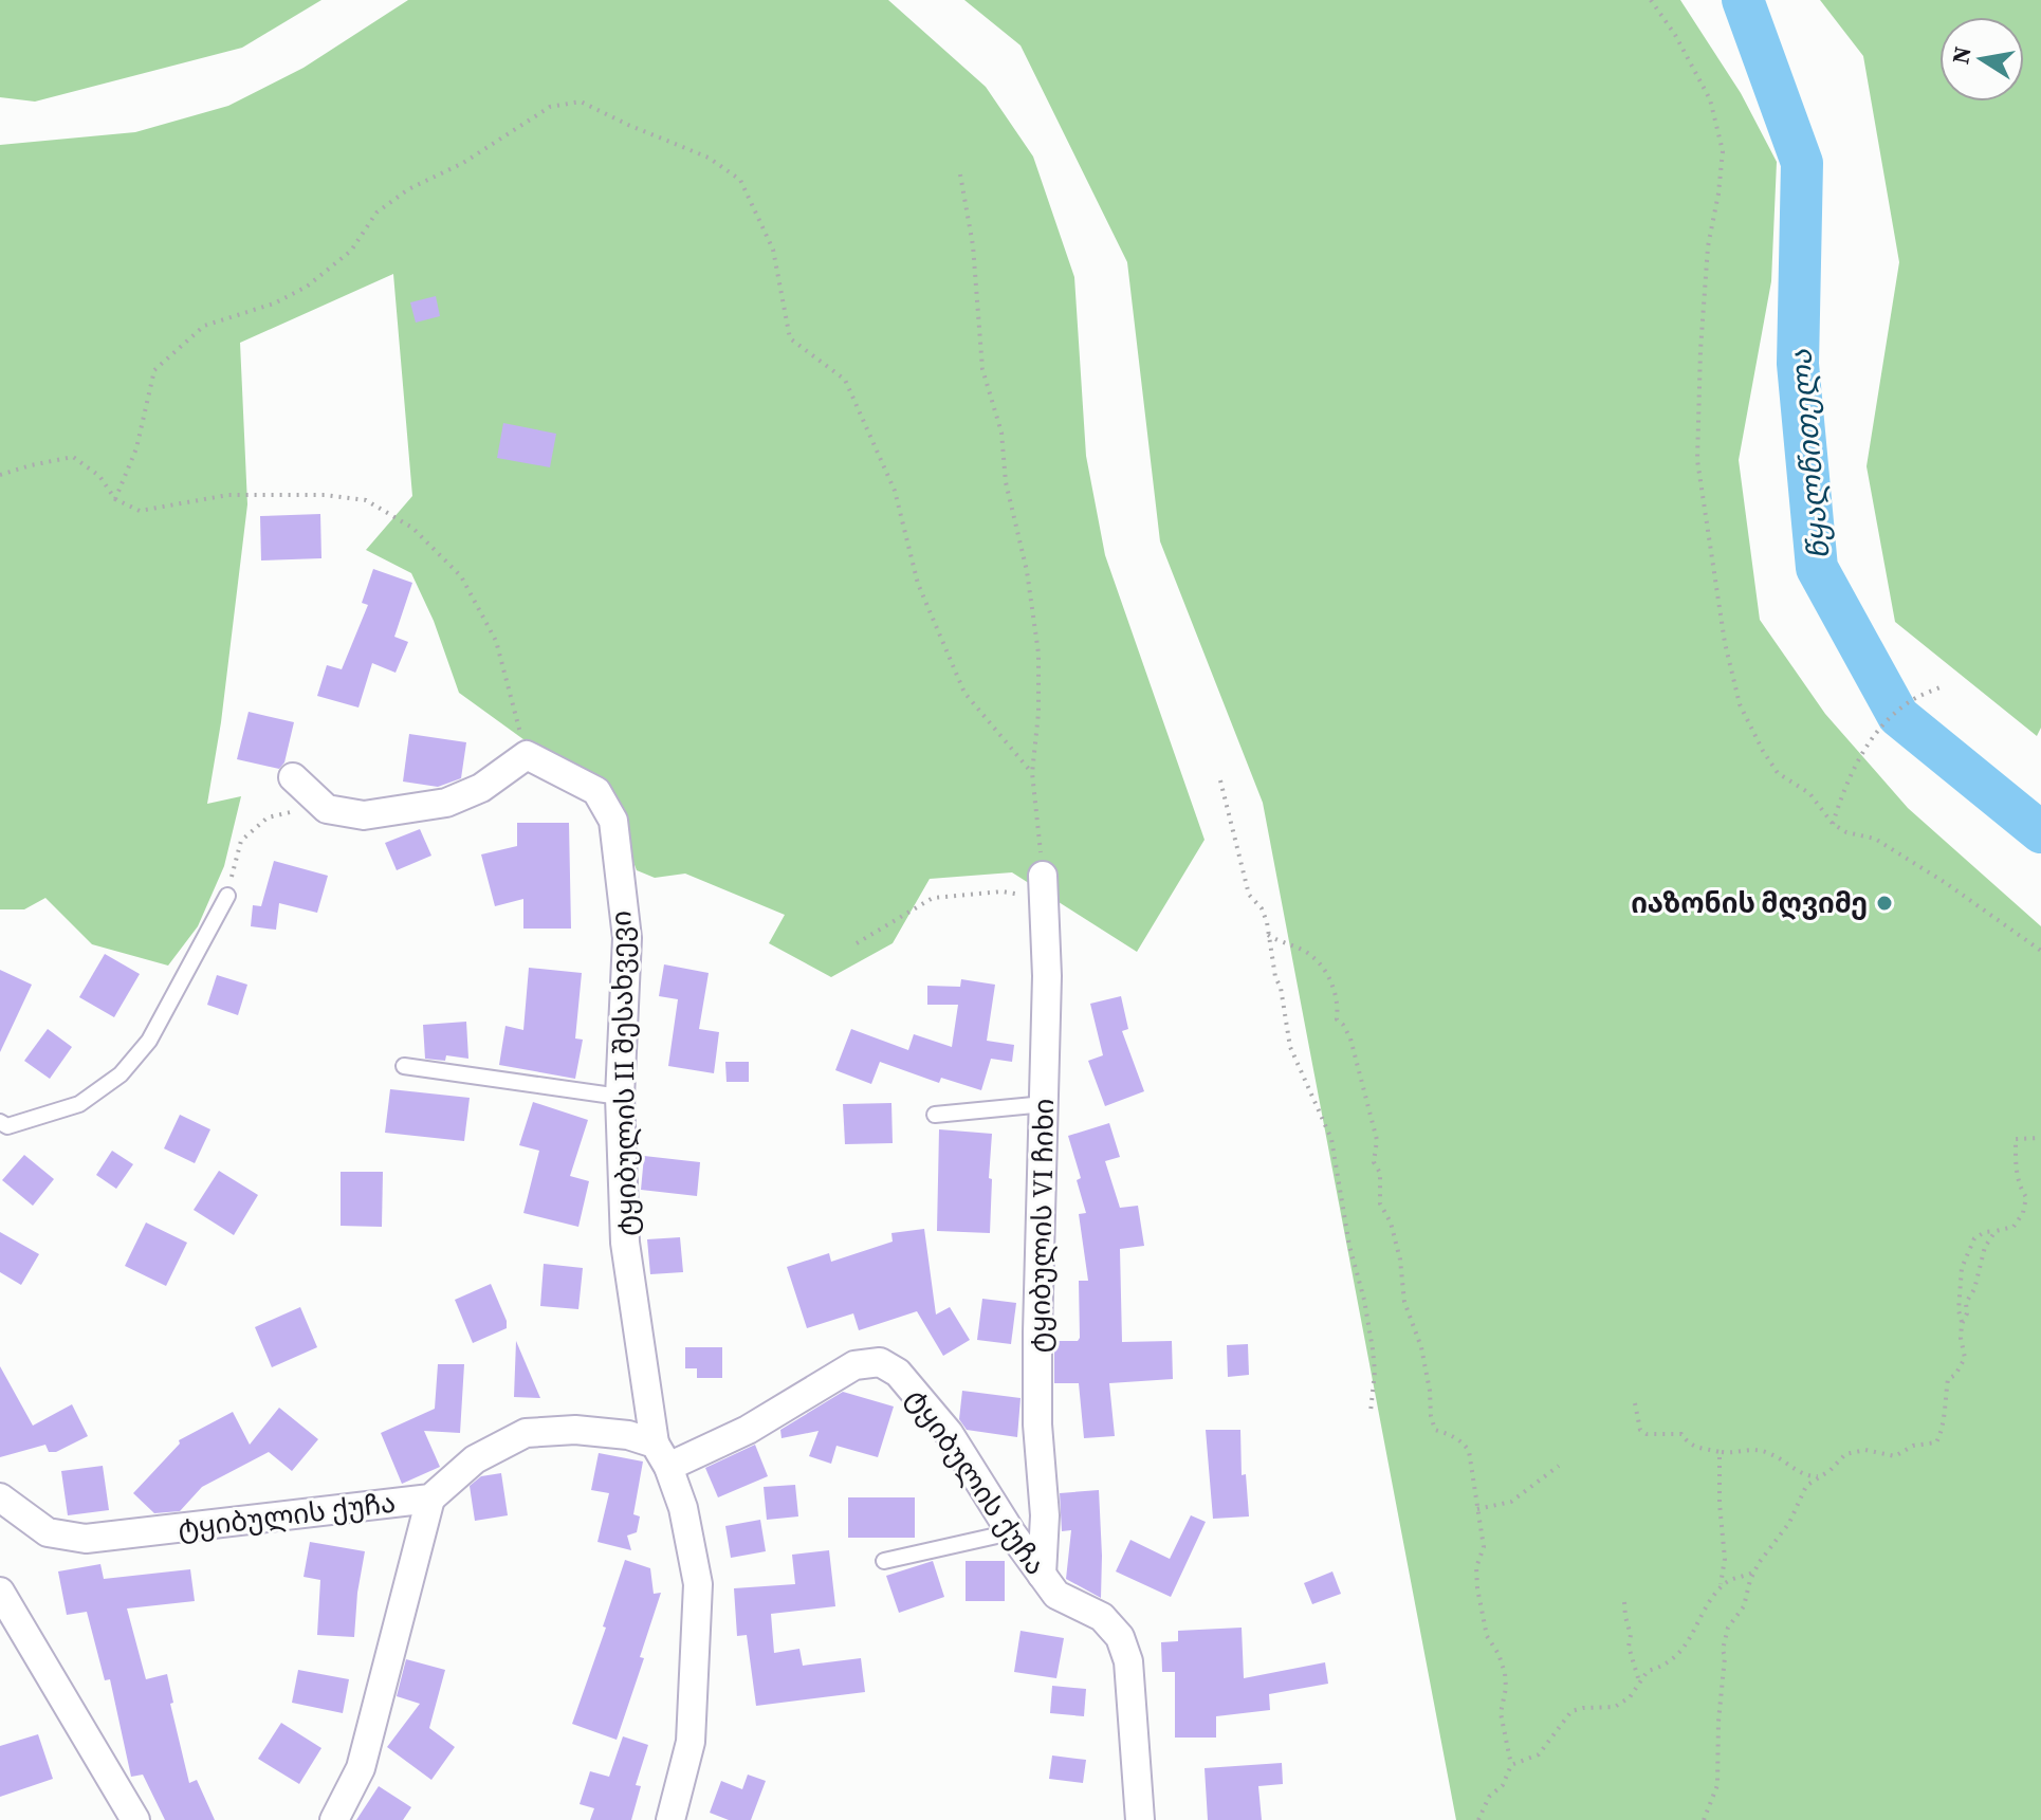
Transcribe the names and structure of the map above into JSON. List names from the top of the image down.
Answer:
{
  "streets": {
    "street": ["ტყიბულის II შესახვევი", "ტყიბულის VI ჩიხი", "ტყიბულის ქუჩა"]
  },
  "crossings": [
    ["ტყიბულის II შესახვევი", "ტყიბულის ქუჩა"],
    ["ტყიბულის VI ჩიხი", "ტყიბულის ქუჩა"]
  ],
  "water": ["წყალწითელა"],
  "places": ["იაზონის მღვიმე"],
  "north": "left"
}
